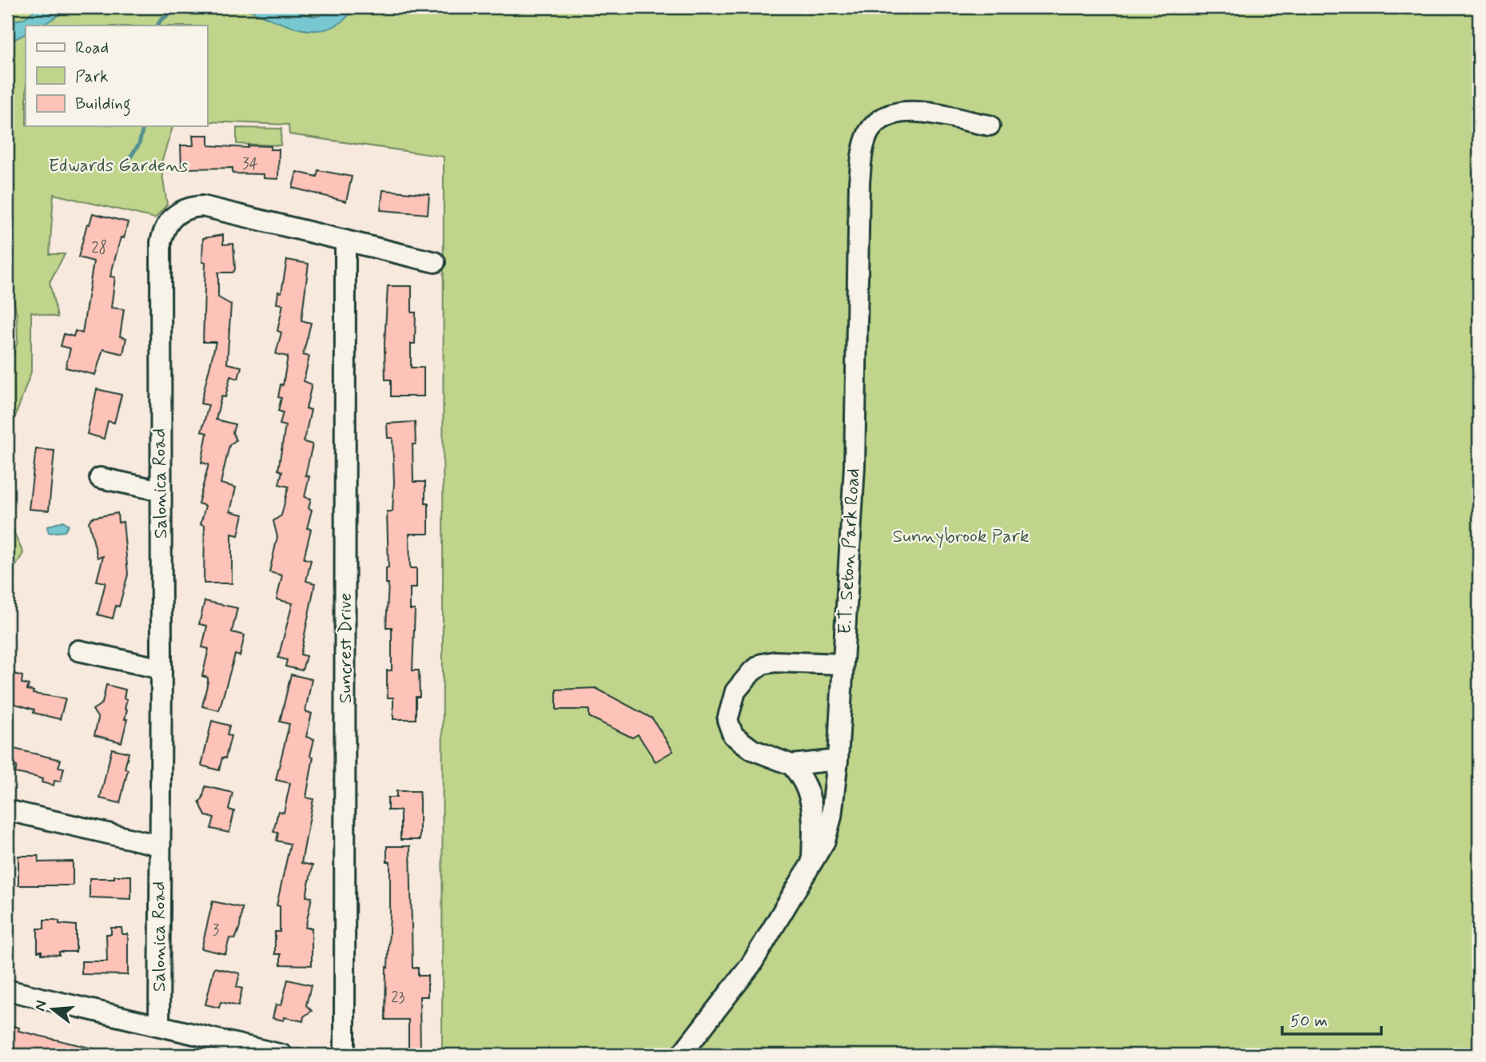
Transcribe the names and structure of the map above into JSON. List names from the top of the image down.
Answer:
{
  "streets": {
    "street": ["Salonica Road", "E.T. Seton Park Road", "Suncrest Drive"]
  },
  "crossings": [
    ["Salonica Road", "Suncrest Drive"]
  ],
  "parks": ["Edwards Gardens", "Sunnybrook Park"],
  "house_numbers": [
    "34",
    "28",
    "3",
    "23"
  ],
  "legend": ["Road", "Park", "Building"],
  "scale_bar": "50 m",
  "north": "left"
}
